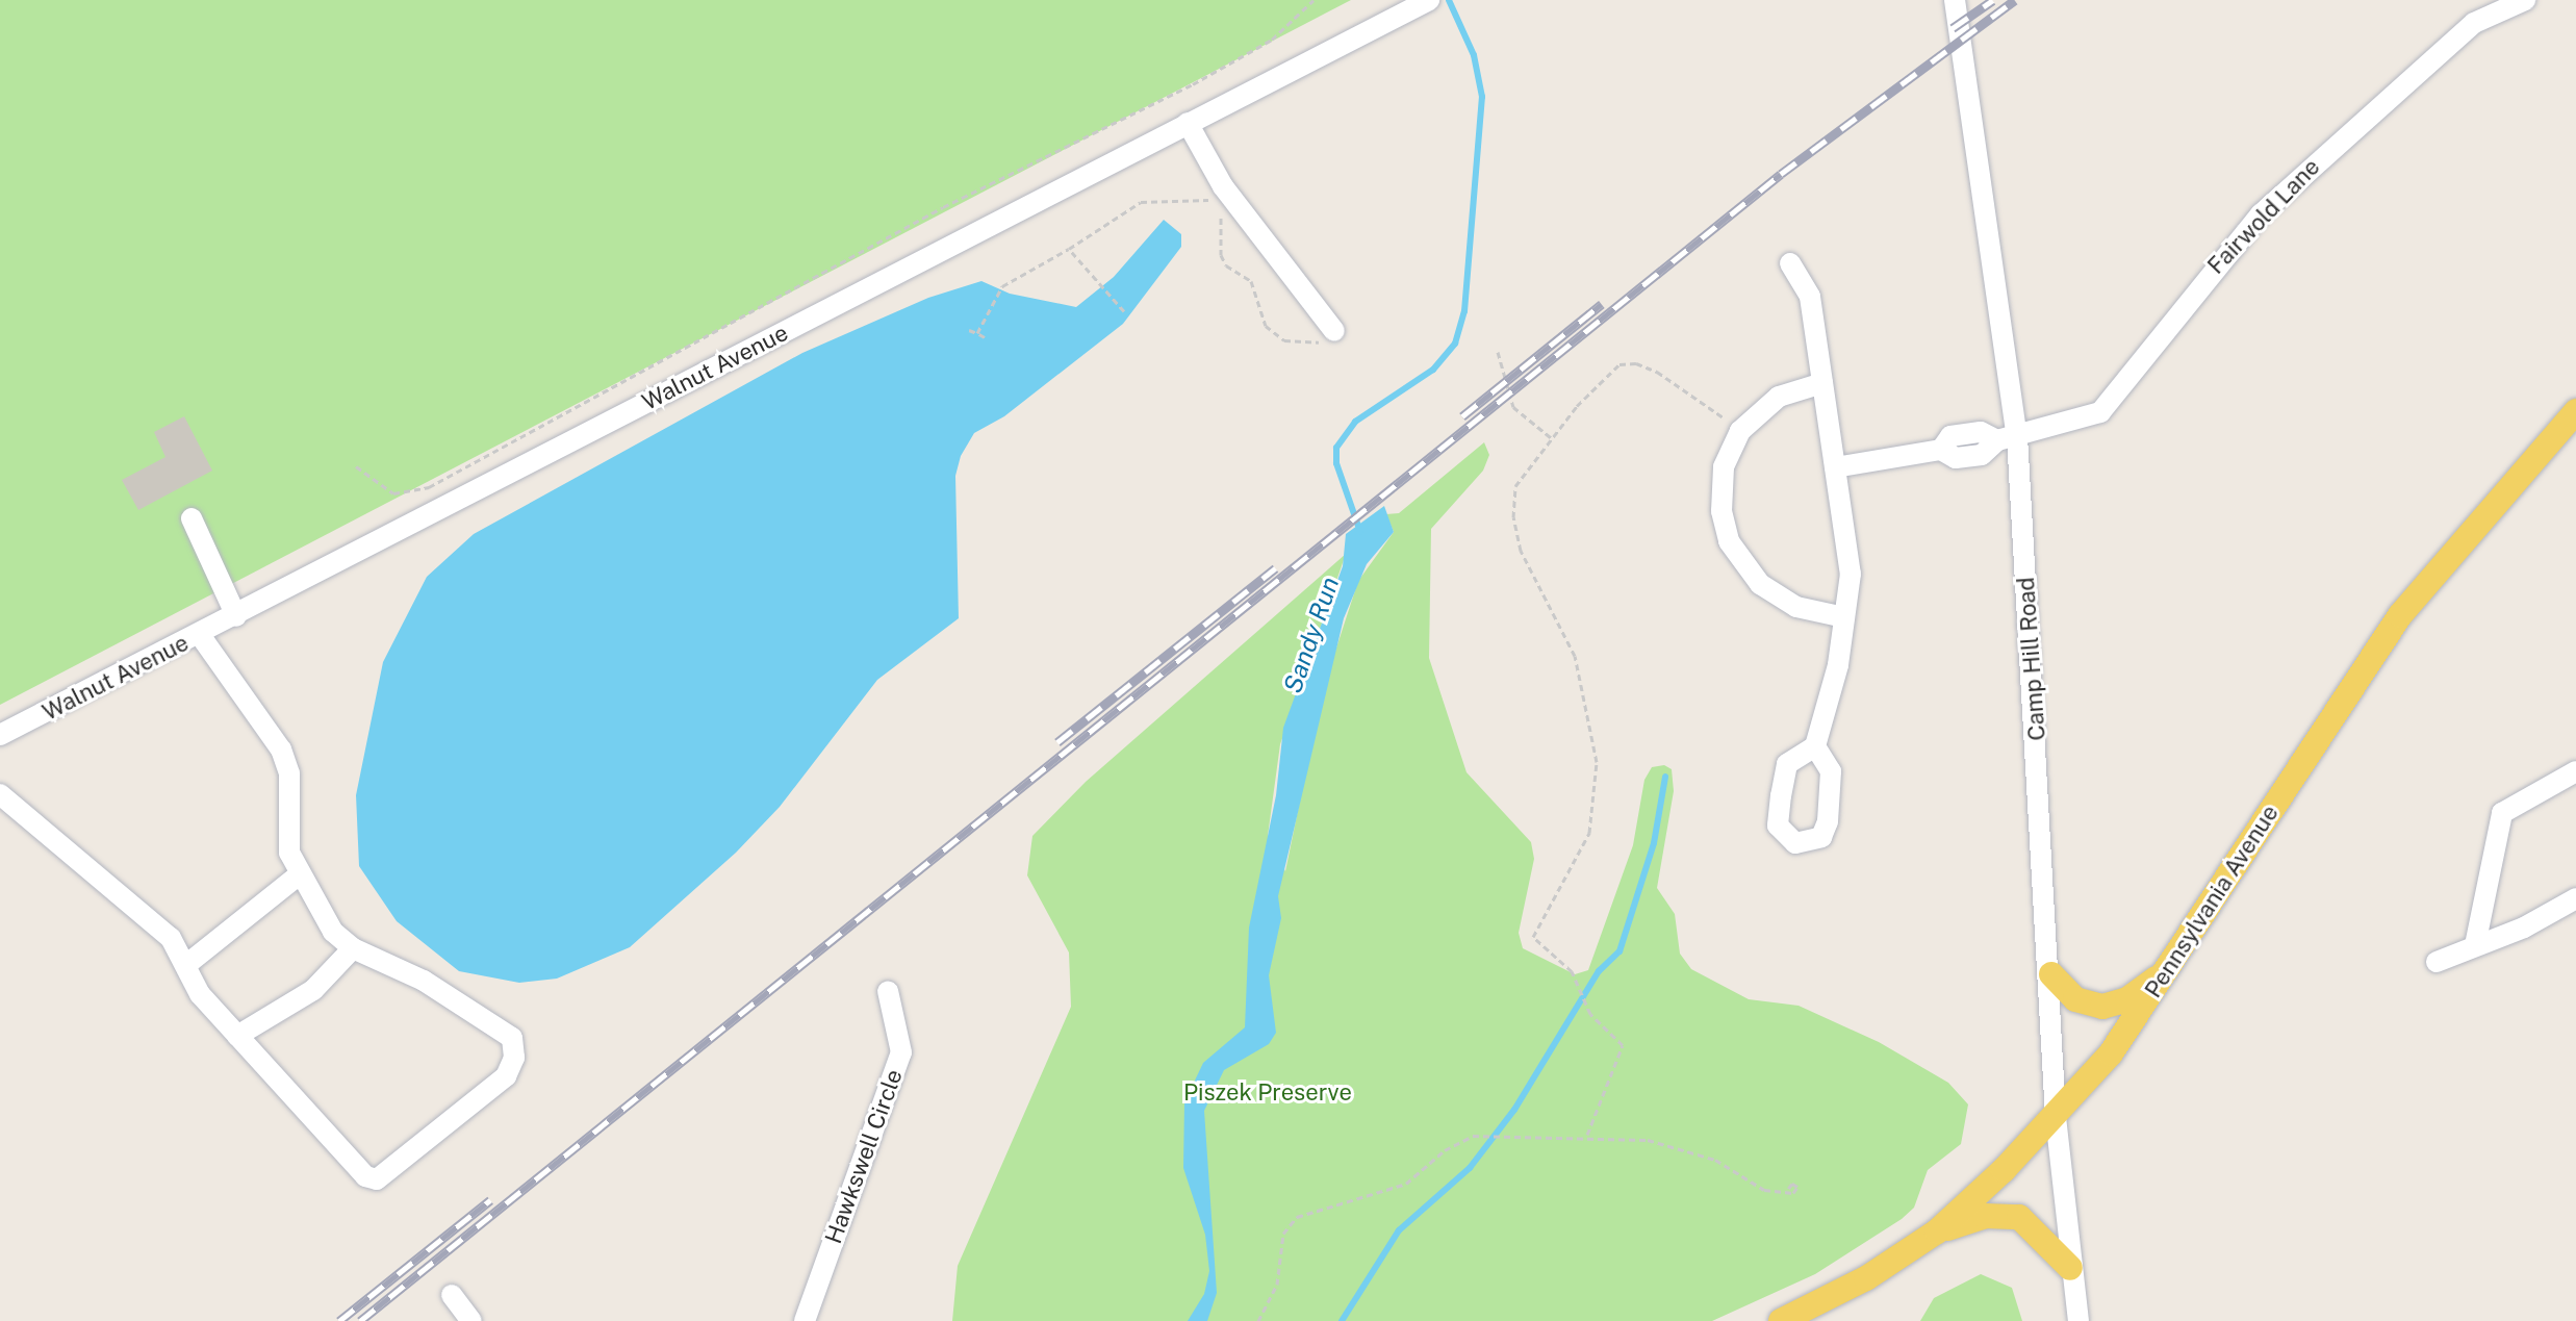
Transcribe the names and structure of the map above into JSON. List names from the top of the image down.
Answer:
{
  "streets": {
    "main road": ["Pennsylvania Avenue"],
    "street": [
      "Fairwold Lane",
      "Walnut Avenue",
      "Camp Hill Road",
      "Hawkswell Circle"
    ]
  },
  "crossings": [
    ["Fairwold Lane", "Camp Hill Road"],
    ["Camp Hill Road", "Pennsylvania Avenue"]
  ],
  "water": ["Sandy Run"],
  "parks": ["Piszek Preserve"]
}
